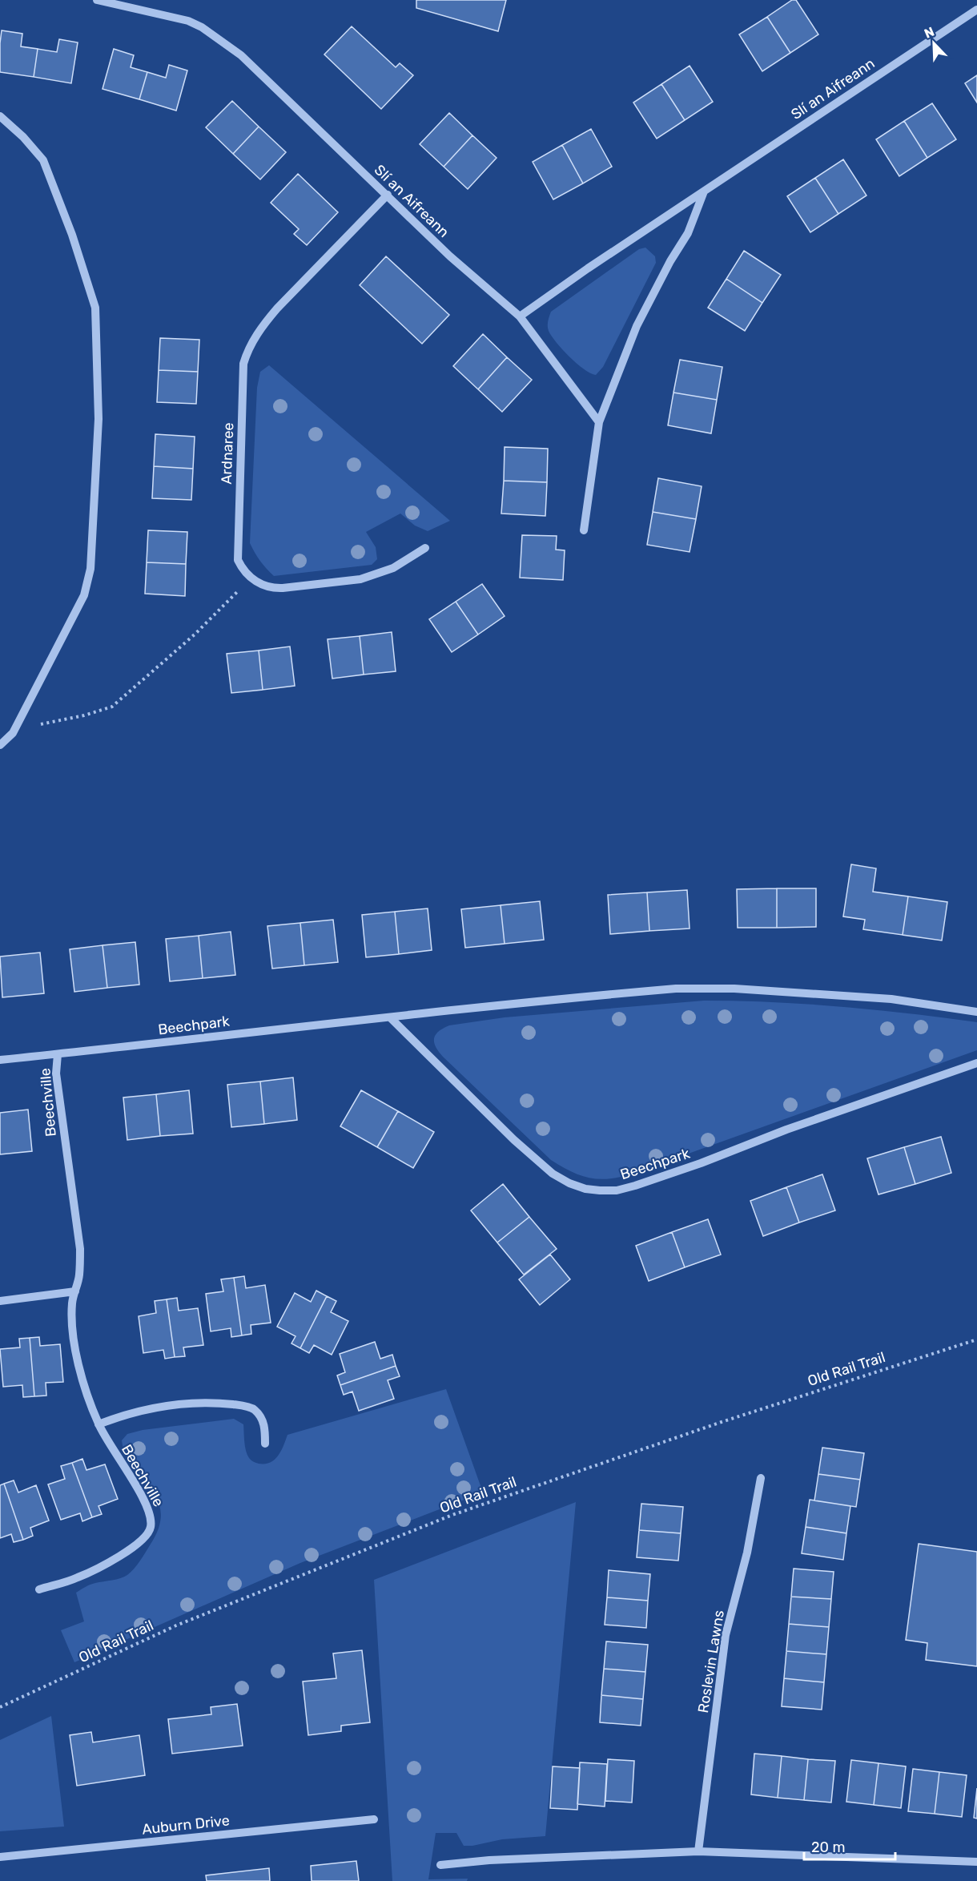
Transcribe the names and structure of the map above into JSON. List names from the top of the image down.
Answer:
{
  "streets": {
    "street": [
      "Slí an Aifreann",
      "Ardnaree",
      "Beechpark",
      "Beechville",
      "Roslevin Lawns",
      "Auburn Drive"
    ],
    "path": ["Old Rail Trail"]
  },
  "crossings": [
    ["Slí an Aifreann", "Ardnaree"],
    ["Beechpark", "Beechville"]
  ],
  "scale_bar": "20 m",
  "north": "top left"
}
